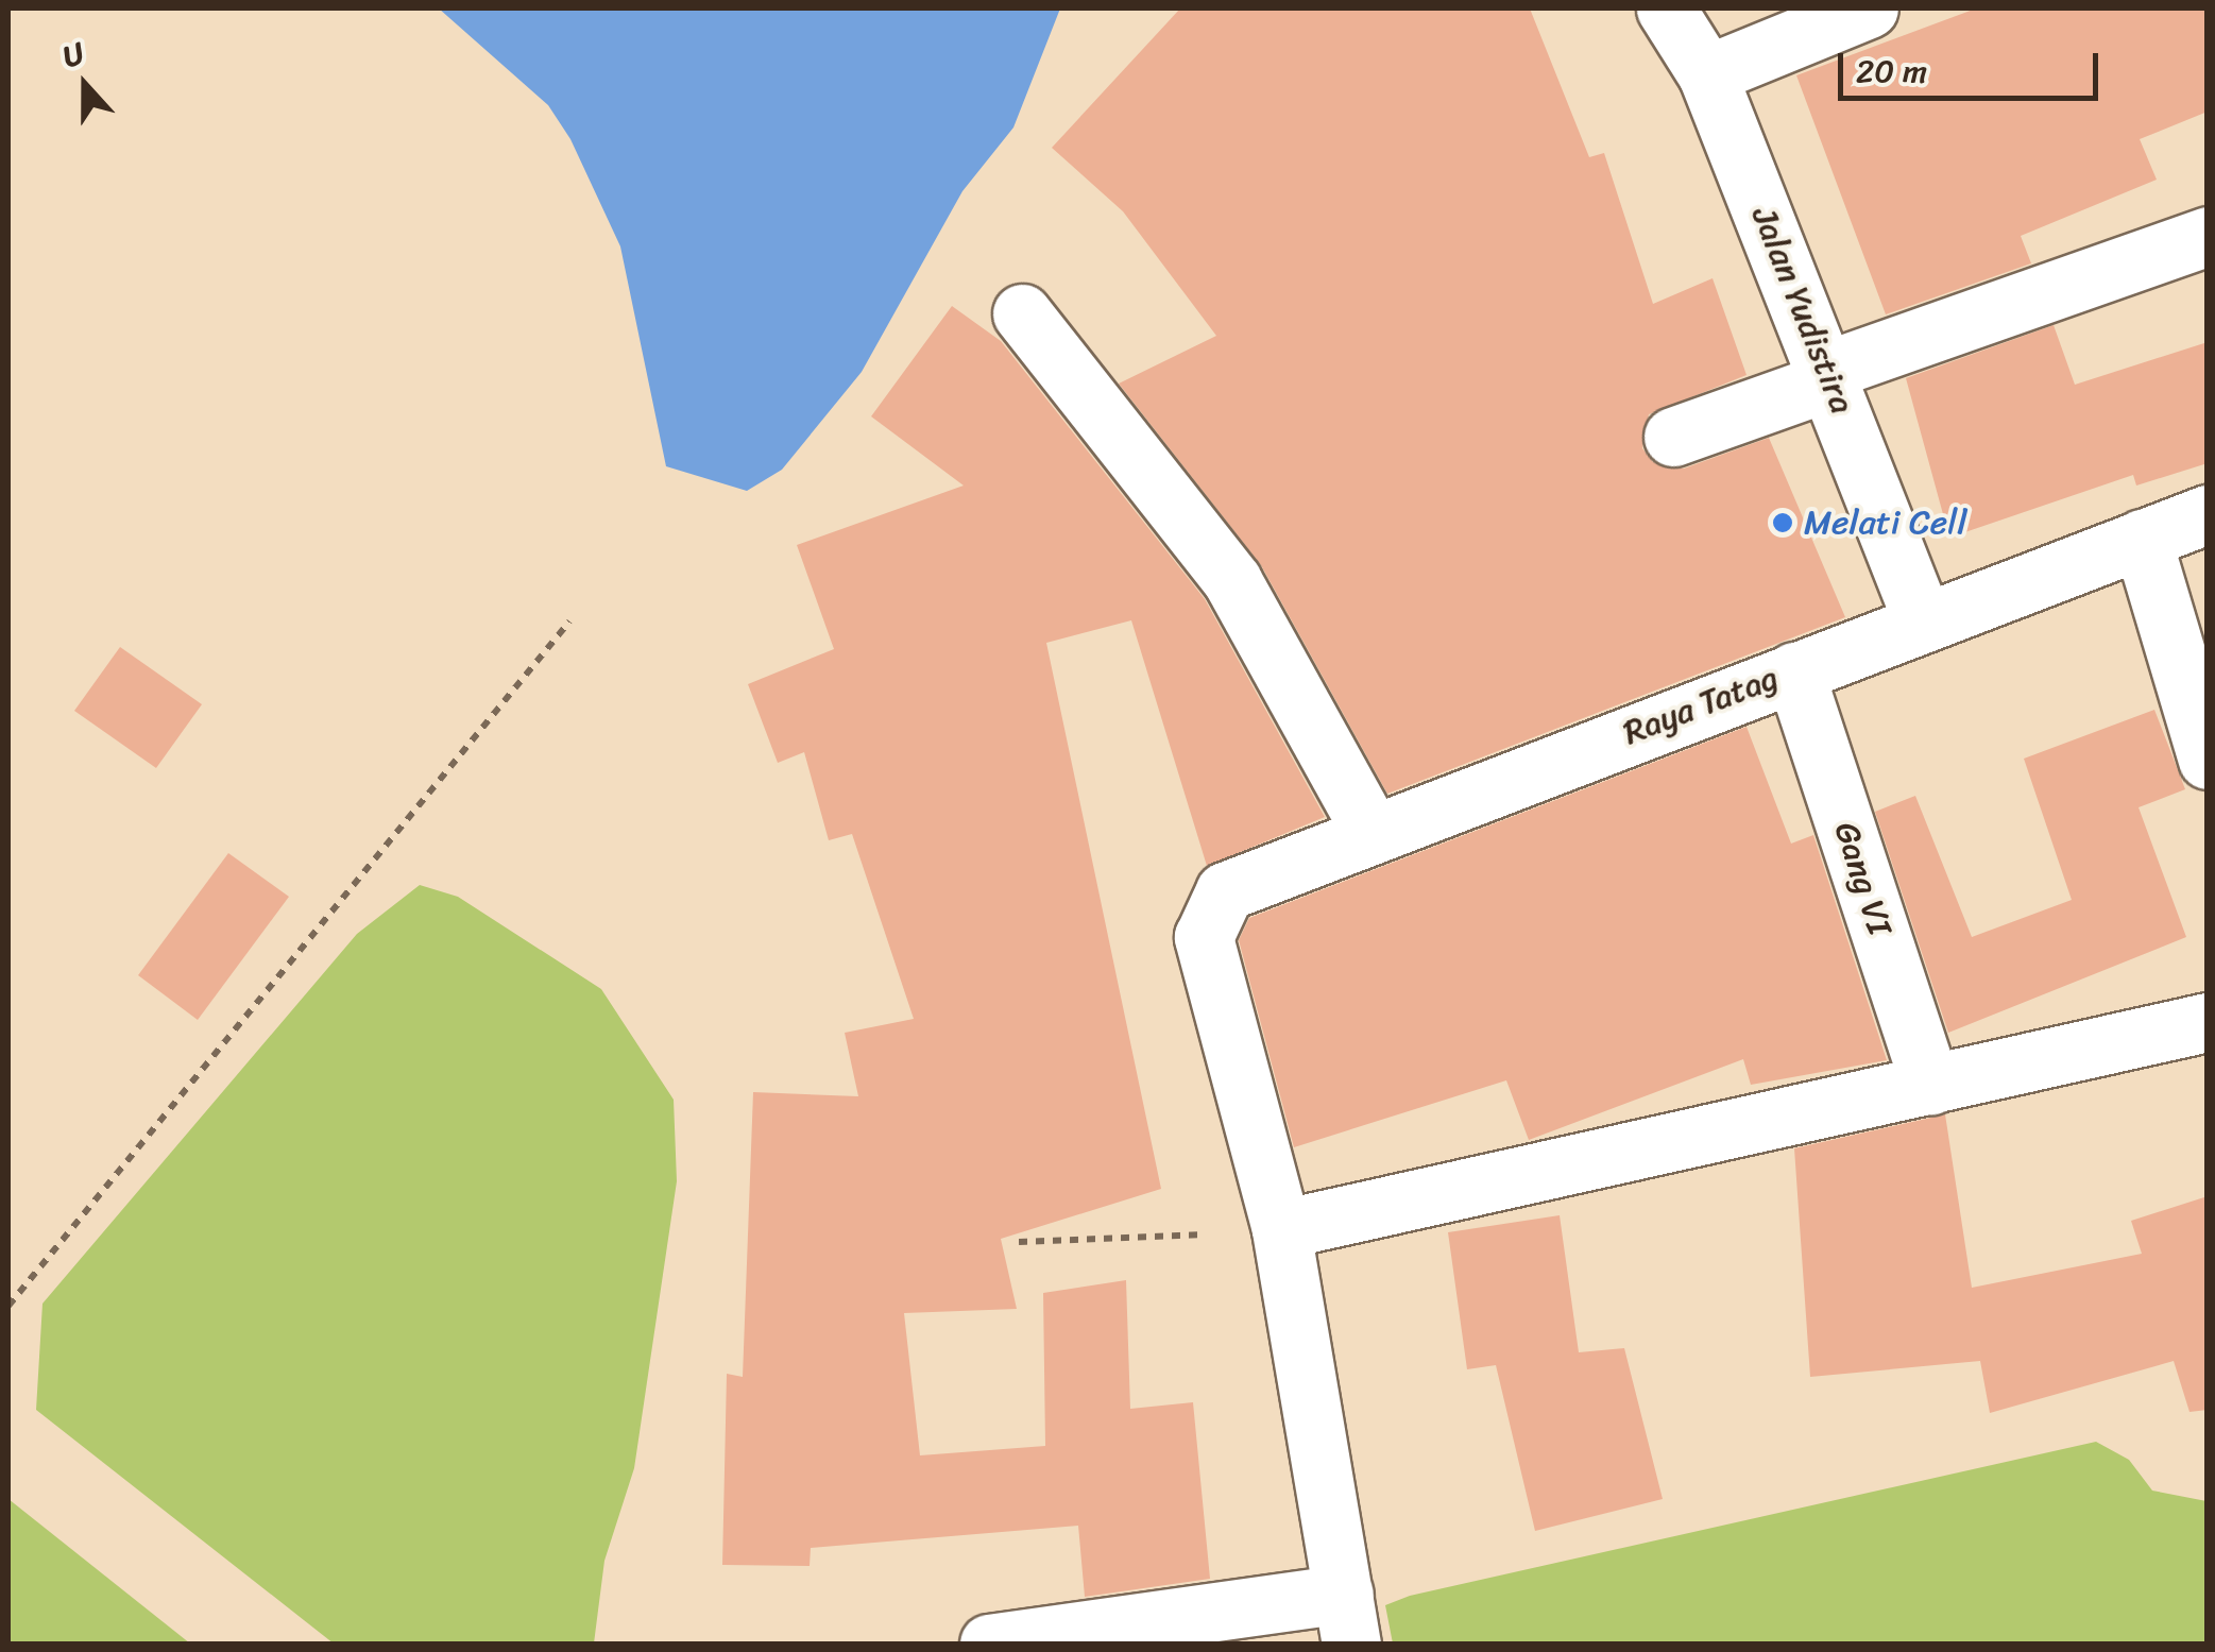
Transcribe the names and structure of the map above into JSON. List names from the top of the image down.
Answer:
{
  "streets": {
    "street": ["Jalan Yudistira", "Raya Tatag", "Gang VI"]
  },
  "crossings": [
    ["Jalan Yudistira", "Raya Tatag"],
    ["Raya Tatag", "Gang VI"]
  ],
  "places": ["Melati Cell"],
  "scale_bar": "20 m",
  "north": "top"
}
